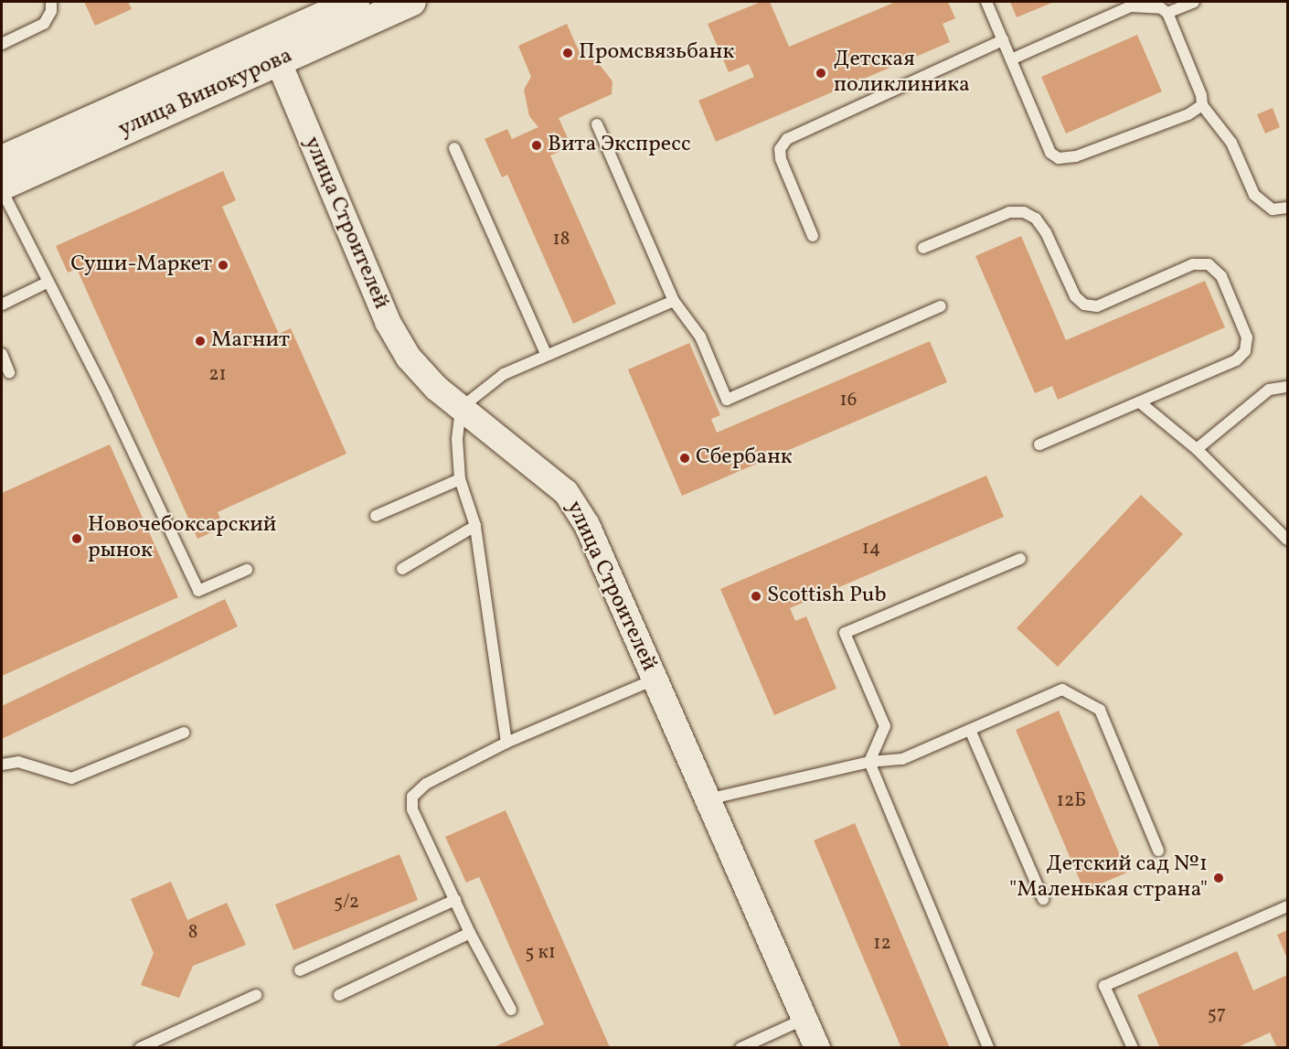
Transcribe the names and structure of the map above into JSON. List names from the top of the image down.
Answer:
{
  "streets": {
    "main road": ["улица Винокурова"],
    "street": ["улица Строителей"]
  },
  "crossings": [
    ["улица Винокурова", "улица Строителей"]
  ],
  "places": [
    "Промсвязьбанк",
    "Детская поликлиника",
    "Вита Экспресс",
    "Суши-Маркет",
    "Магнит",
    "Сбербанк",
    "Новочебоксарский рынок",
    "Scottish Pub",
    "Детский сад №1 \"Маленькая страна\""
  ],
  "house_numbers": [
    "18",
    "21",
    "16",
    "14",
    "12Б",
    "5/2",
    "8",
    "12",
    "5 к1",
    "57"
  ]
}
